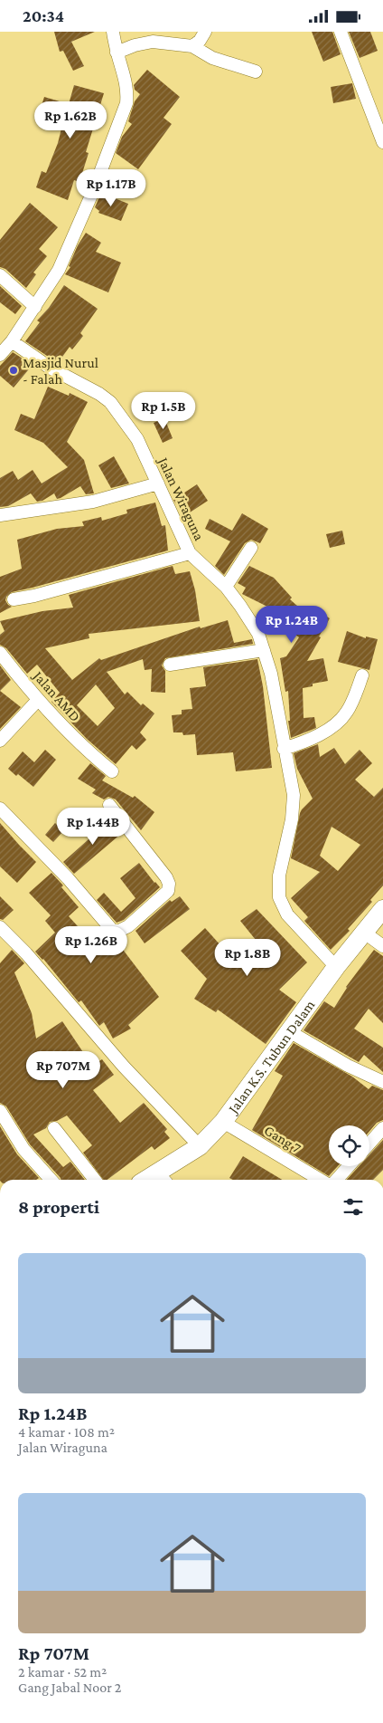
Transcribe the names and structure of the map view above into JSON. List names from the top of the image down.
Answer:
{
  "streets": {
    "street": [
      "Jalan Wiraguna",
      "Jalan AMD",
      "Jalan K.S. Tubun Dalam",
      "Gang 7"
    ]
  },
  "crossings": [
    ["Jalan Wiraguna", "Jalan K.S. Tubun Dalam"],
    ["Jalan K.S. Tubun Dalam", "Gang 7"]
  ],
  "places": ["Masjid Nurul - Falah"],
  "page": {
    "status": "20:34",
    "price": [
      "Rp 1.62B",
      "Rp 1.17B",
      "Rp 1.5B",
      "Rp 1.24B",
      "Rp 1.44B",
      "Rp 1.26B",
      "Rp 1.8B",
      "Rp 707M"
    ],
    "heading": "8 properti",
    "list": [
      {
        "name": "Rp 1.24B",
        "note": "4 kamar · 108 m² · Jalan Wiraguna"
      },
      {
        "name": "Rp 707M",
        "note": "2 kamar · 52 m² · Gang Jabal Noor 2"
      }
    ]
  }
}
